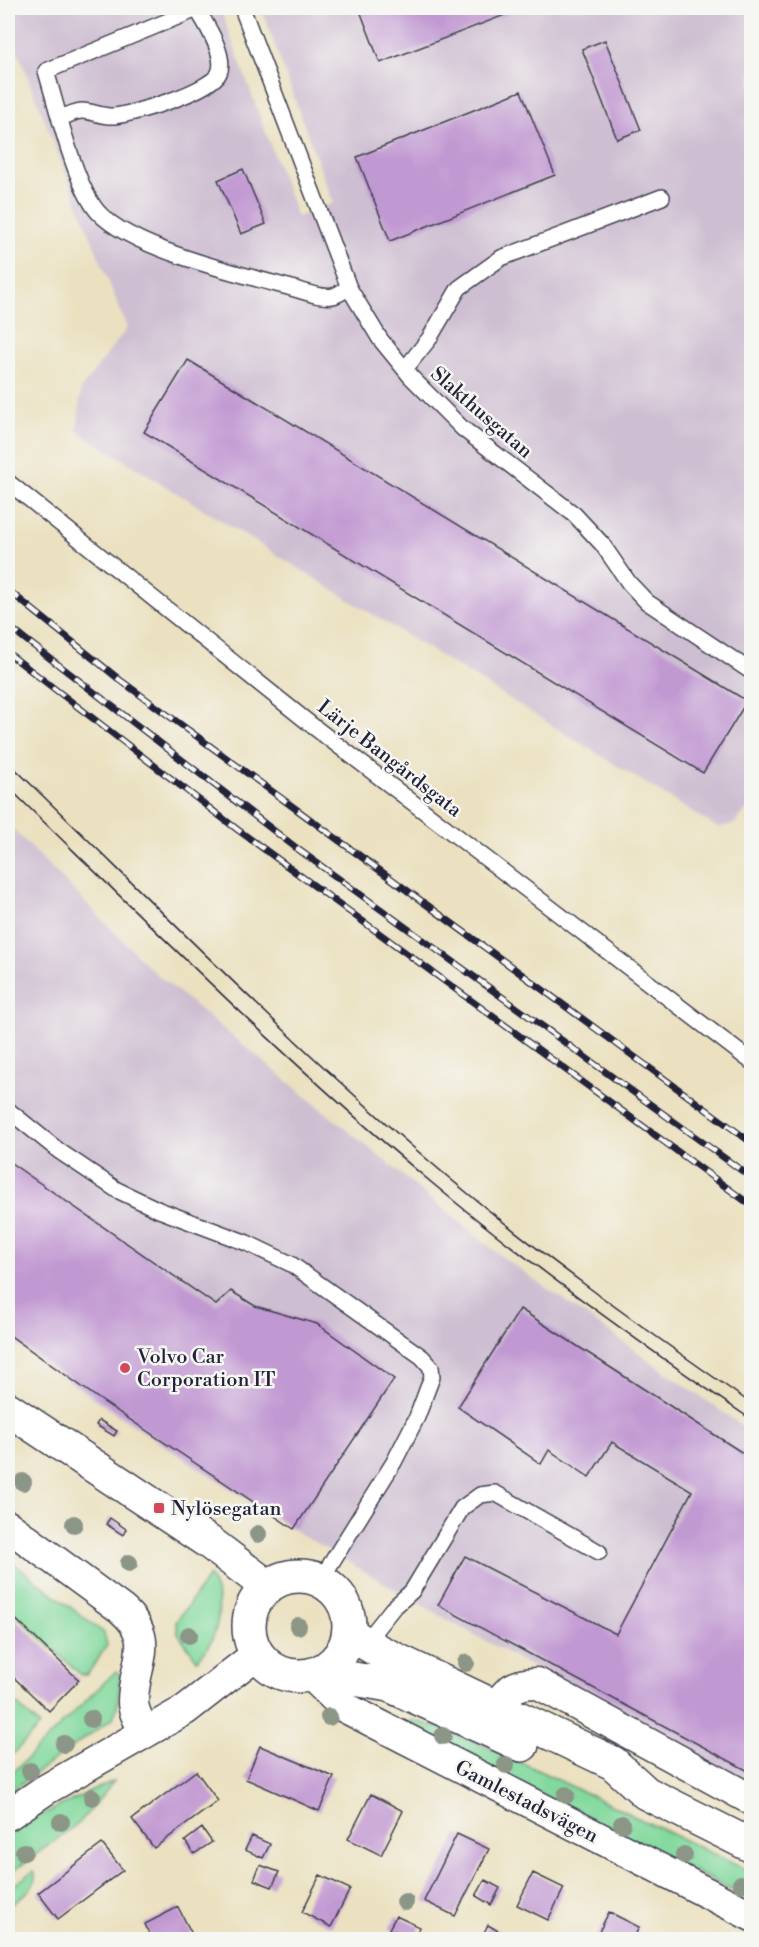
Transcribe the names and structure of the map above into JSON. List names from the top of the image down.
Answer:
{
  "streets": {
    "street": ["Gamlestadsvägen"],
    "lane": ["Slakthusgatan", "Lärje Bangårdsgata"]
  },
  "places": {
    "other": ["Volvo Car Corporation IT"],
    "transit": ["Nylösegatan"]
  }
}
